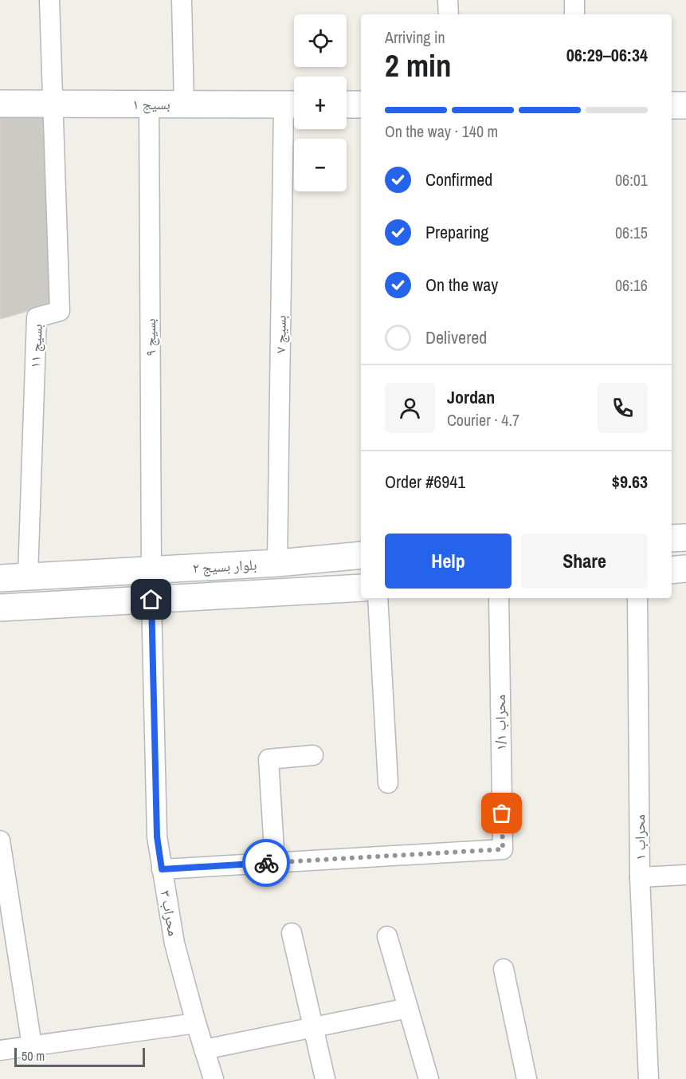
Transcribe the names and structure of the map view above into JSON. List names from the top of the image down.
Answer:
{
  "streets": {
    "main road": ["بسیج ۱", "بلوار بسیج ۲"],
    "street": [
      "۷ بسیج",
      "۹ بسیج",
      "۱۱ بسیج",
      "محراب ۱/۱",
      "محراب ۱",
      "محراب ۳"
    ]
  },
  "crossings": [
    ["بسیج ۱", "۷ بسیج"],
    ["بسیج ۱", "۹ بسیج"],
    ["بسیج ۱", "۱۱ بسیج"],
    ["۷ بسیج", "بلوار بسیج ۲"],
    ["۹ بسیج", "بلوار بسیج ۲"],
    ["۱۱ بسیج", "بلوار بسیج ۲"],
    ["بلوار بسیج ۲", "محراب ۳"]
  ],
  "scale_bar": "50 m",
  "page": {
    "map_buttons": ["+", "−"],
    "heading": ["2 min", "Arriving in", "06:29–06:34"],
    "panel": [
      "Jordan",
      "Courier · 4.7",
      "Order #6941",
      "$9.63"
    ],
    "bar": "On the way · 140 m",
    "list": [
      ["Confirmed", "06:01"],
      ["Preparing", "06:15"],
      ["On the way", "06:16"],
      "Delivered"
    ],
    "buttons": ["Help", "Share"],
    "scale": "50 m"
  }
}
